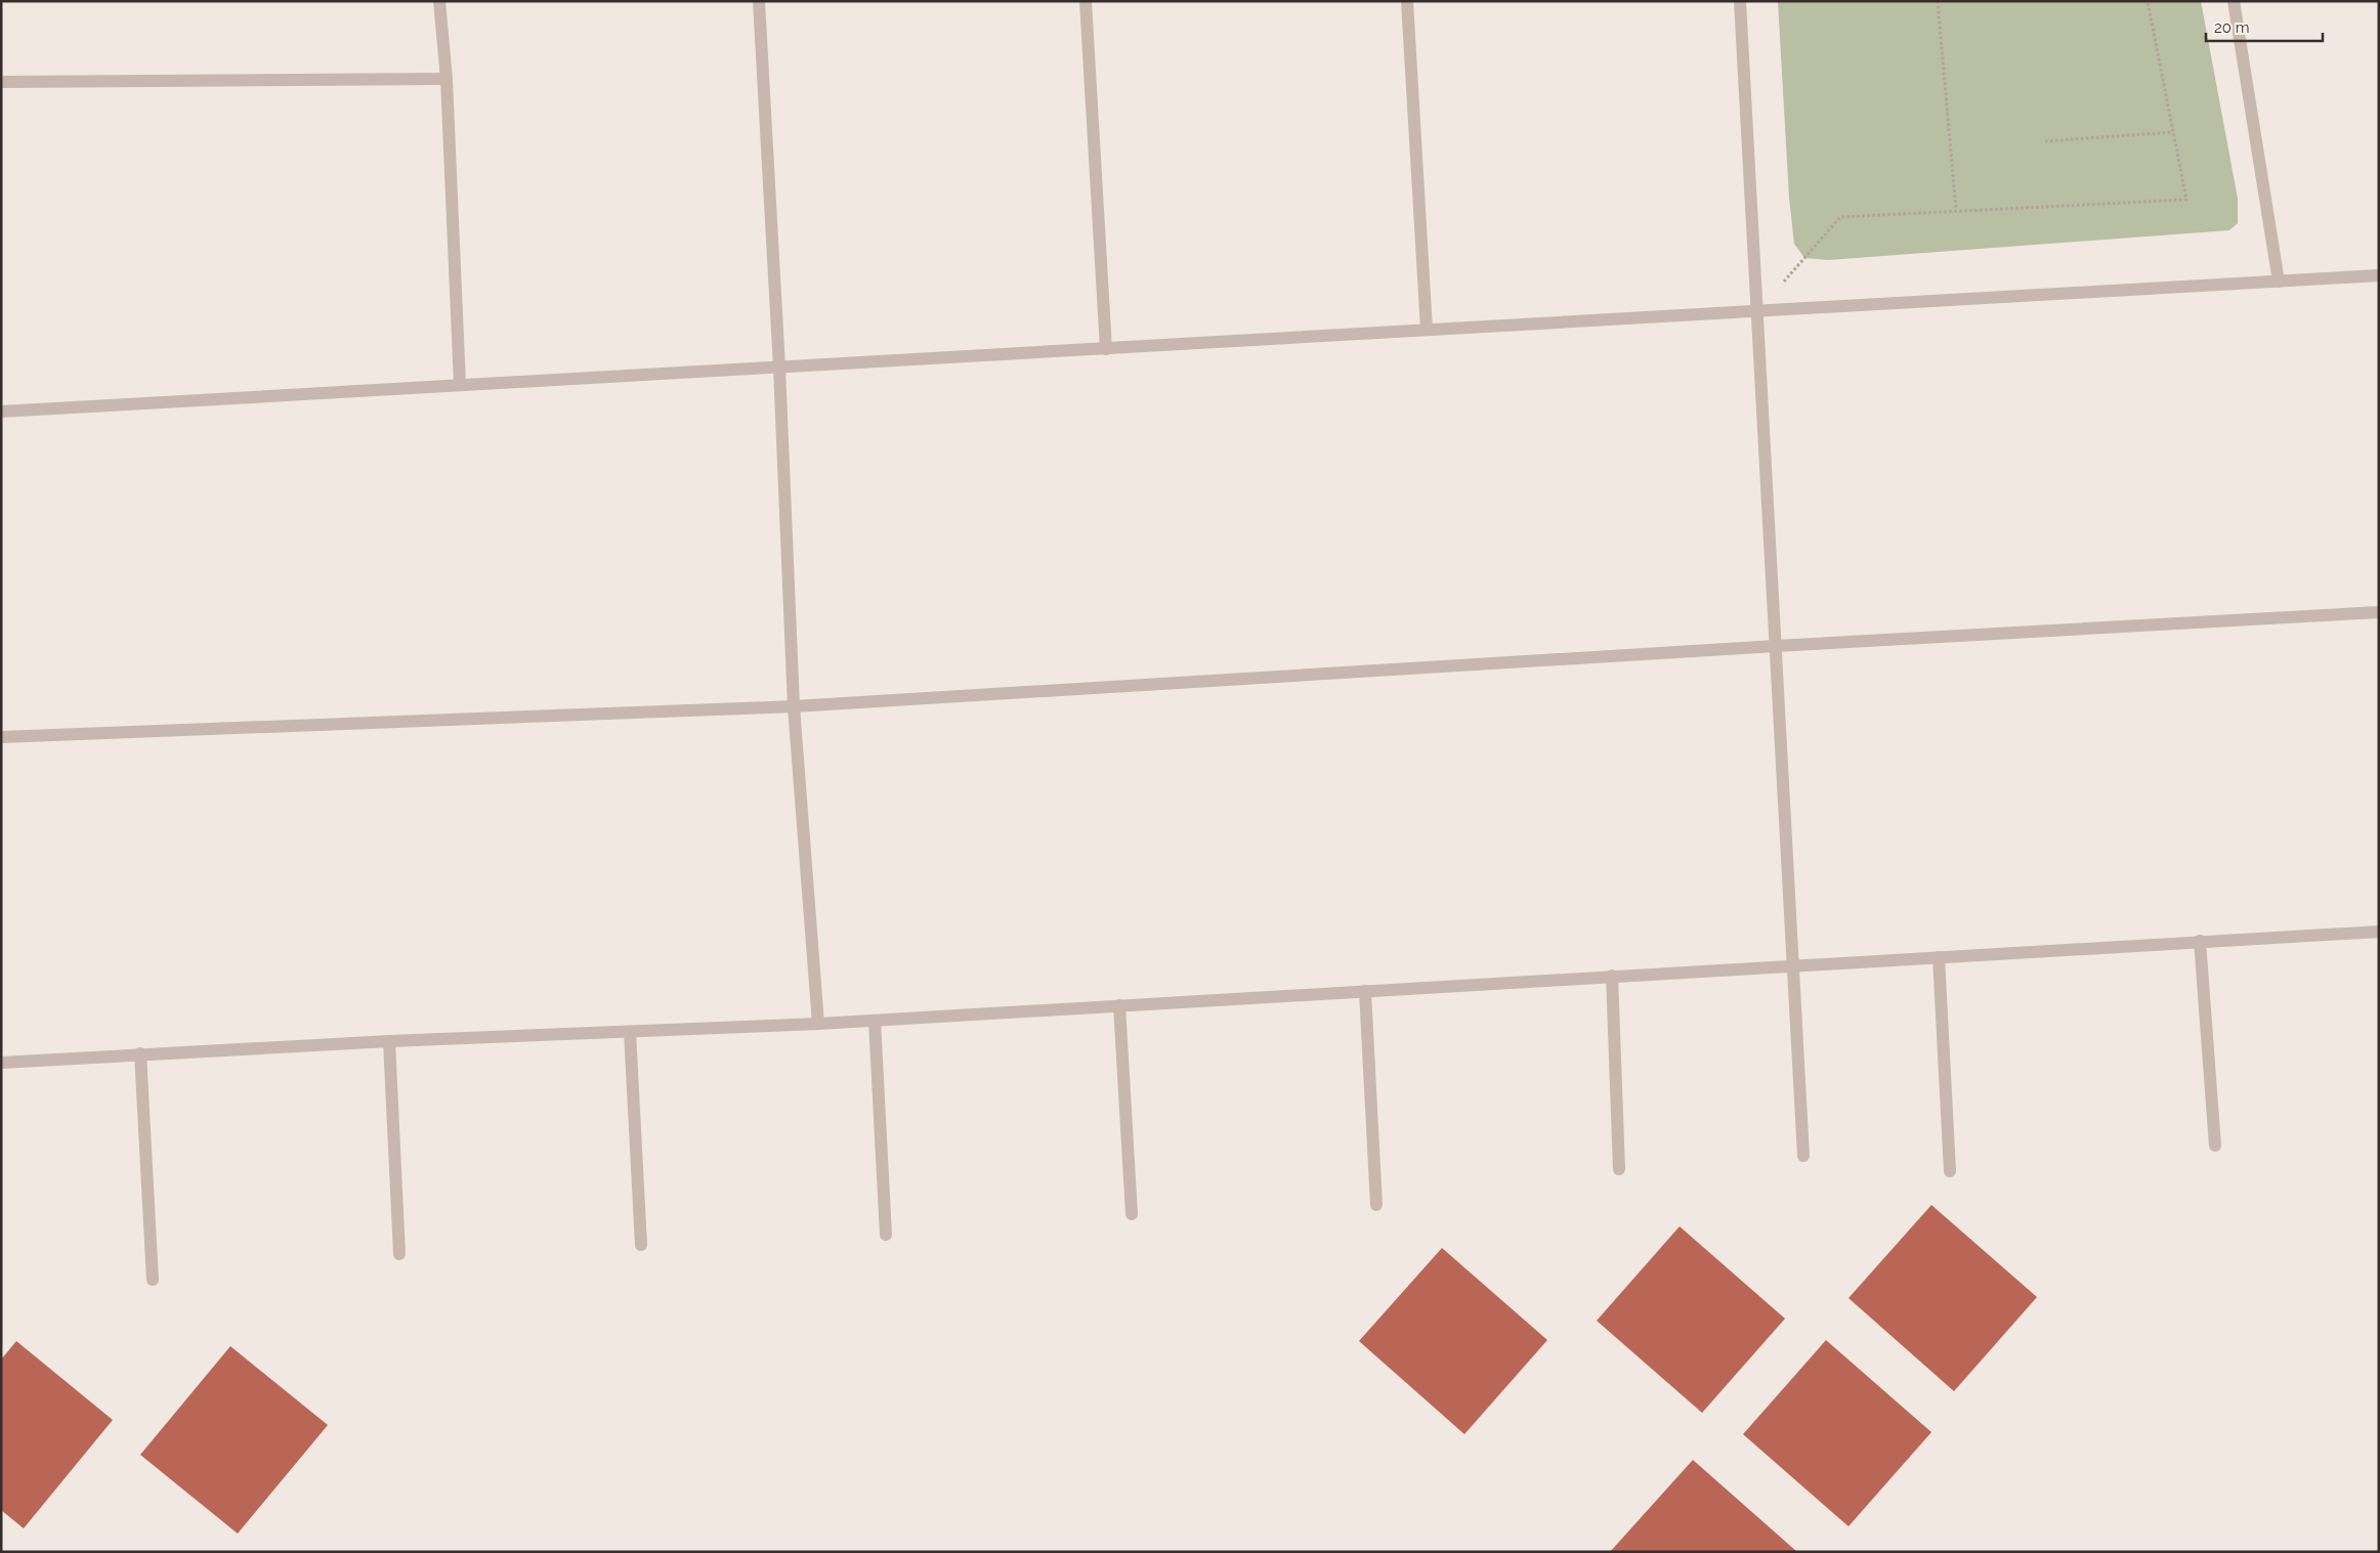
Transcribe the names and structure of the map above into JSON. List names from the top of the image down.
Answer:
{
  "scale_bar": "20 m"
}
